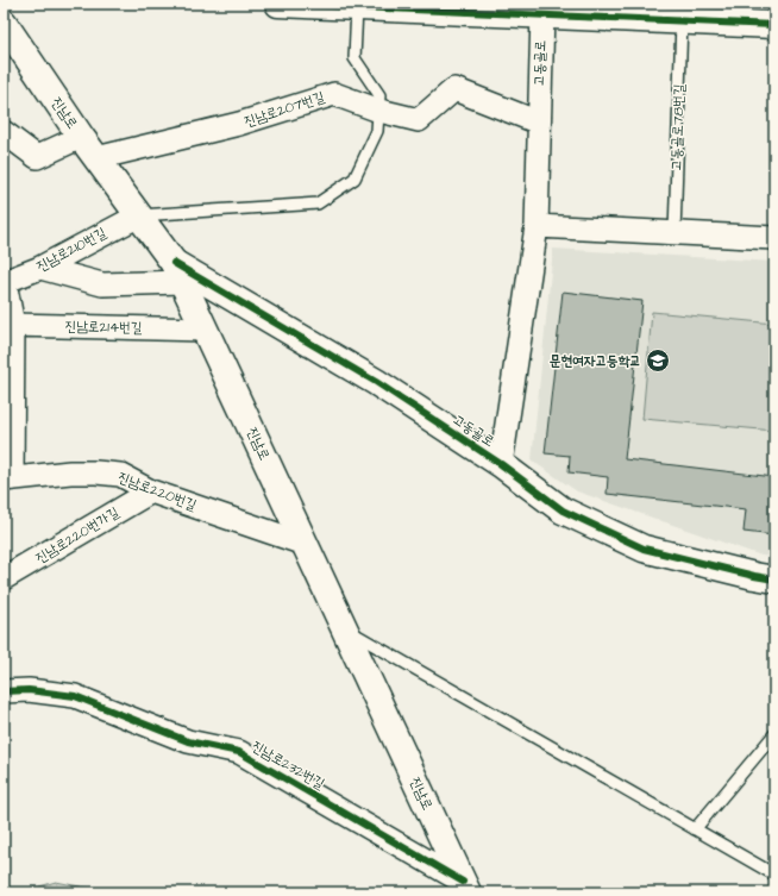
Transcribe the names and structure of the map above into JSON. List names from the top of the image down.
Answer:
{
  "streets": {
    "street": [
      "고동골로",
      "진남로207번길",
      "진남로",
      "진남로210번길",
      "진남로214번길",
      "진남로220번길",
      "진남로220번가길",
      "진남로232번길"
    ],
    "lane": ["고동골로78번길"]
  },
  "crossings": [
    ["고동골로", "진남로207번길"],
    ["고동골로", "진남로"],
    ["진남로207번길", "진남로"],
    ["진남로", "진남로210번길"],
    ["진남로", "진남로214번길"],
    ["진남로", "진남로220번길"],
    ["진남로", "진남로232번길"],
    ["진남로220번길", "진남로220번가길"]
  ],
  "places": {
    "school or university": ["문현여자고등학교"]
  }
}
